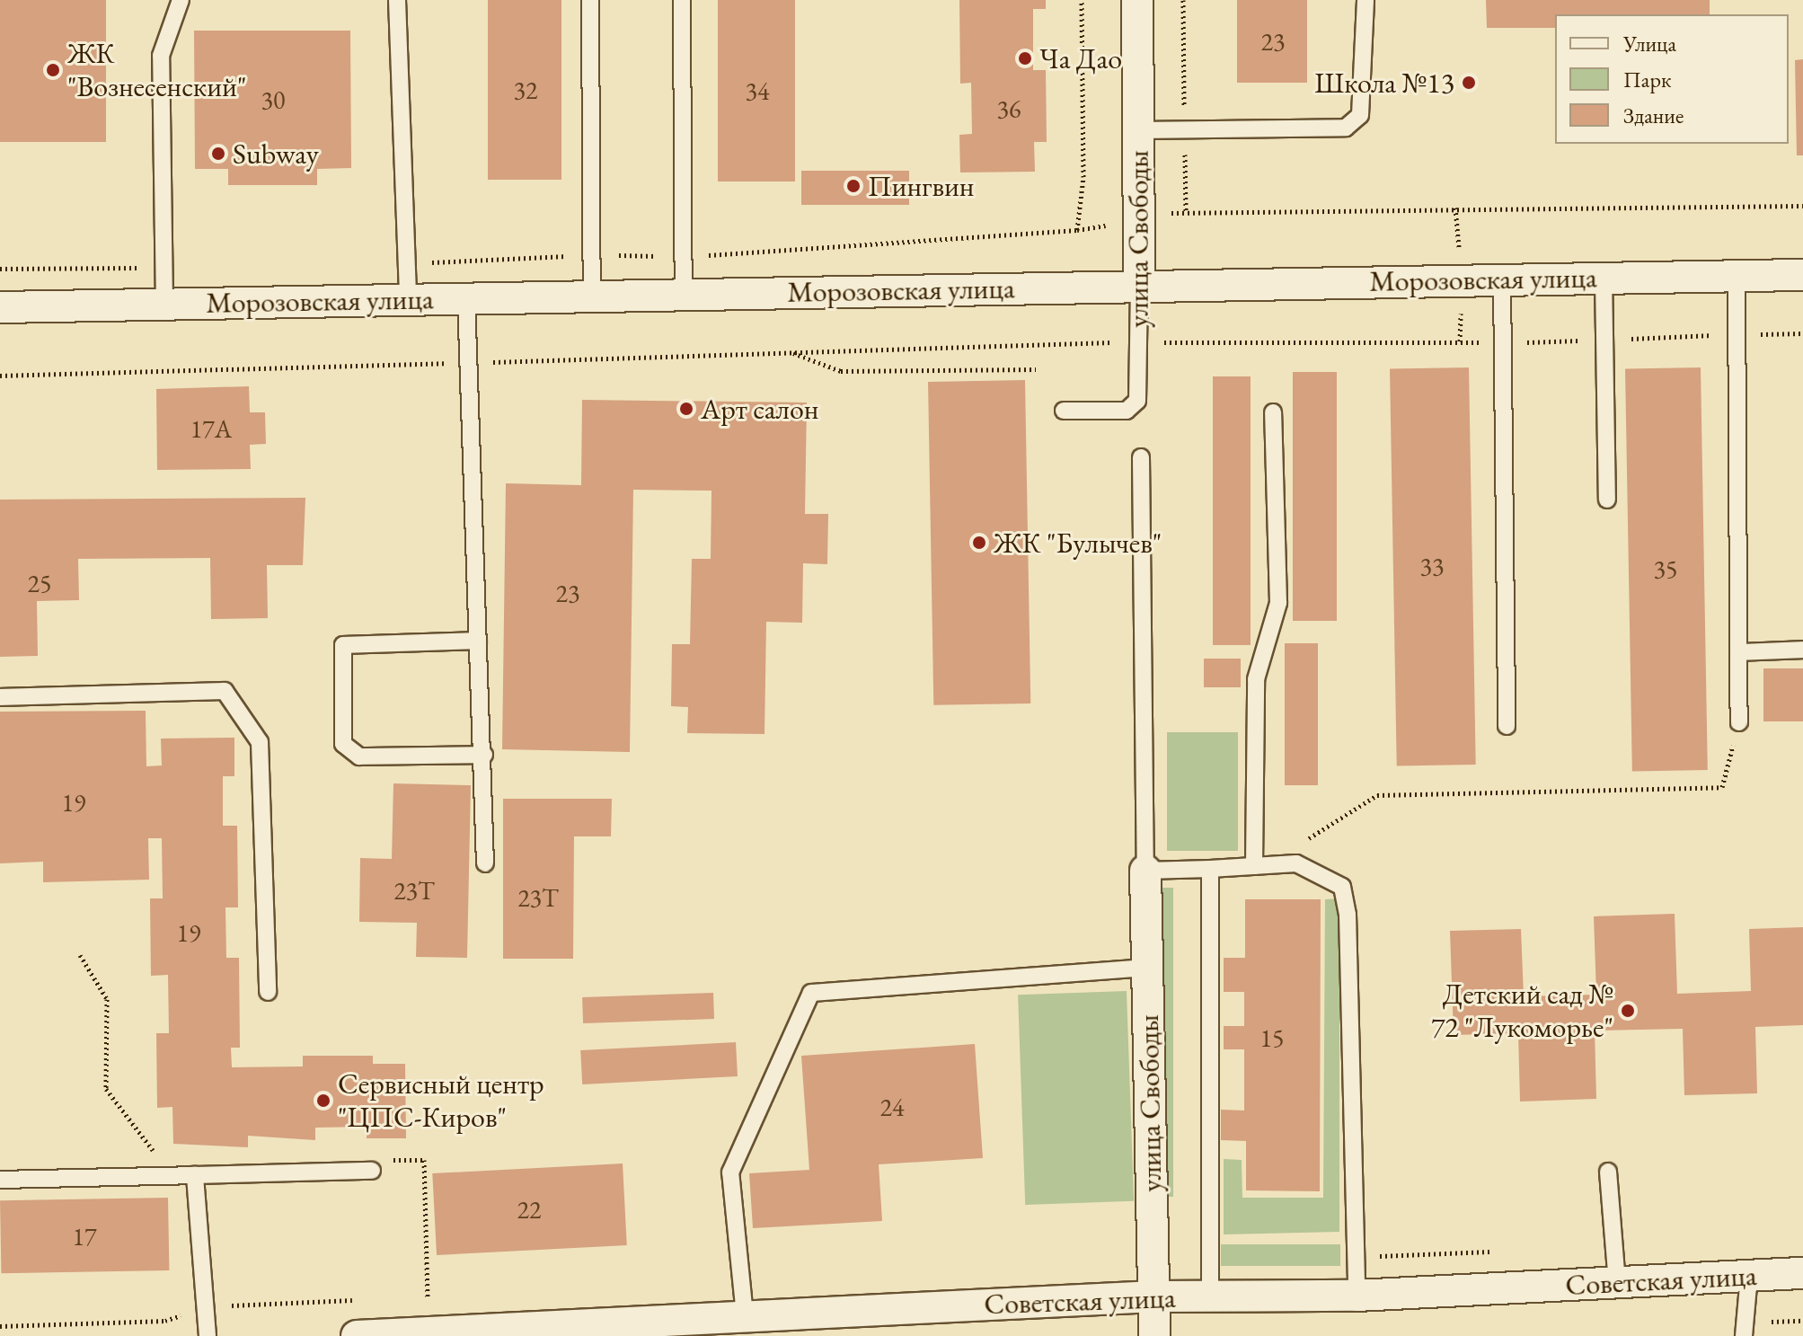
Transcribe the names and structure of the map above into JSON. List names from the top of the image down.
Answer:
{
  "streets": {
    "street": ["улица Свободы", "Морозовская улица", "Советская улица"]
  },
  "crossings": [
    ["улица Свободы", "Морозовская улица"],
    ["улица Свободы", "Советская улица"]
  ],
  "places": [
    "Ча Дао",
    "ЖК \"Вознесенский\"",
    "Школа №13",
    "Subway",
    "Пингвин",
    "Арт салон",
    "ЖК \"Булычев\"",
    "Детский сад № 72 \"Лукоморье\"",
    "Сервисный центр \"ЦПС-Киров\""
  ],
  "house_numbers": [
    "23",
    "32",
    "34",
    "30",
    "36",
    "17А",
    "33",
    "35",
    "25",
    "23",
    "19",
    "23Т",
    "23Т",
    "19",
    "15",
    "24",
    "22",
    "17"
  ],
  "legend": ["Улица", "Парк", "Здание"]
}
